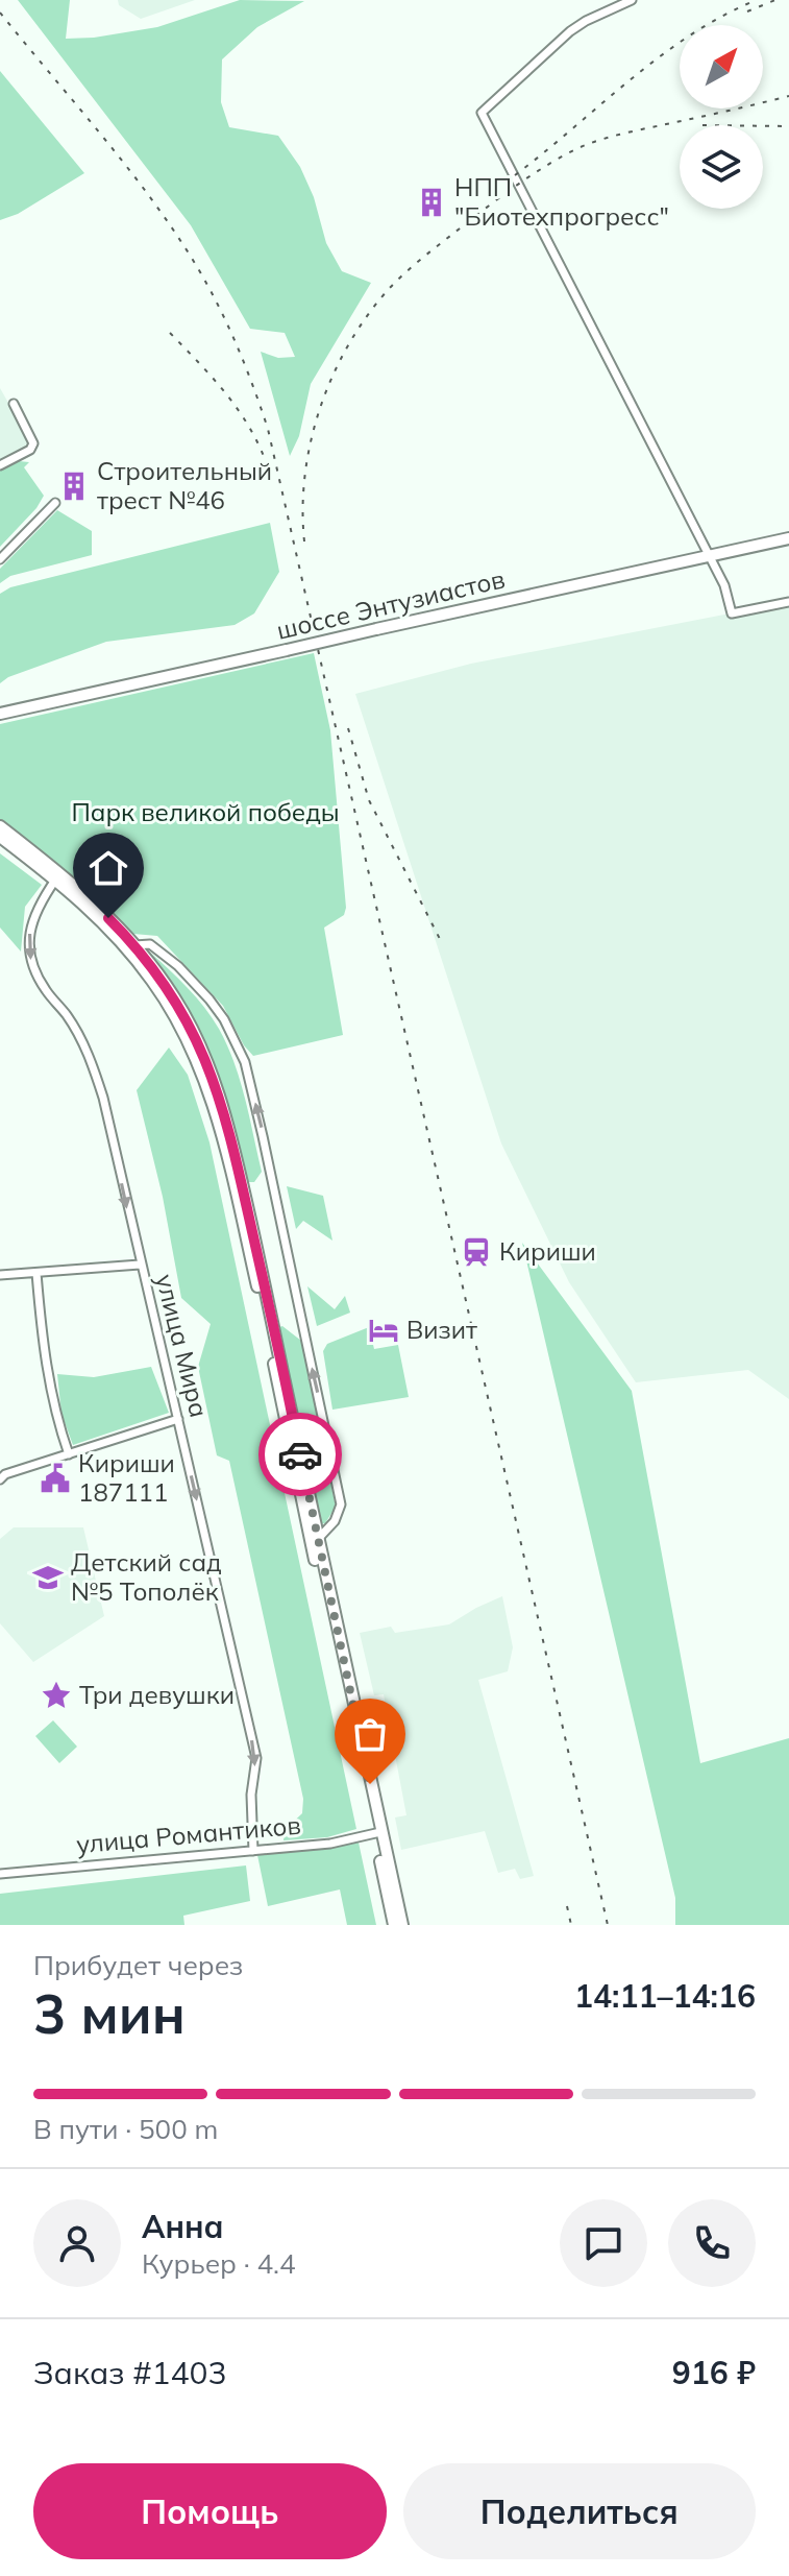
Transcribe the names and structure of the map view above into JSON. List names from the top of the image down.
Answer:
{
  "streets": {
    "main road": ["шоссе Энтузиастов"],
    "street": ["улица Мира", "улица Романтиков"]
  },
  "crossings": [
    ["улица Мира", "улица Романтиков"]
  ],
  "one_way": ["улица Мира"],
  "parks": ["Парк великой победы"],
  "places": {
    "building": ["НПП \"Биотехпрогресс\"", "Строительный трест №46"],
    "station": ["Кириши"],
    "hotel": ["Визит"],
    "public building": ["Кириши 187111"],
    "school or university": ["Детский сад №5 Тополёк"],
    "place": ["Три девушки"]
  },
  "north": "top right",
  "page": {
    "heading": ["3 мин", "Прибудет через", "14:11–14:16"],
    "panel": [
      "Анна",
      "Курьер · 4.4",
      "Заказ #1403",
      "916 ₽"
    ],
    "bar": "В пути · 500 m",
    "buttons": ["Помощь", "Поделиться"]
  }
}
